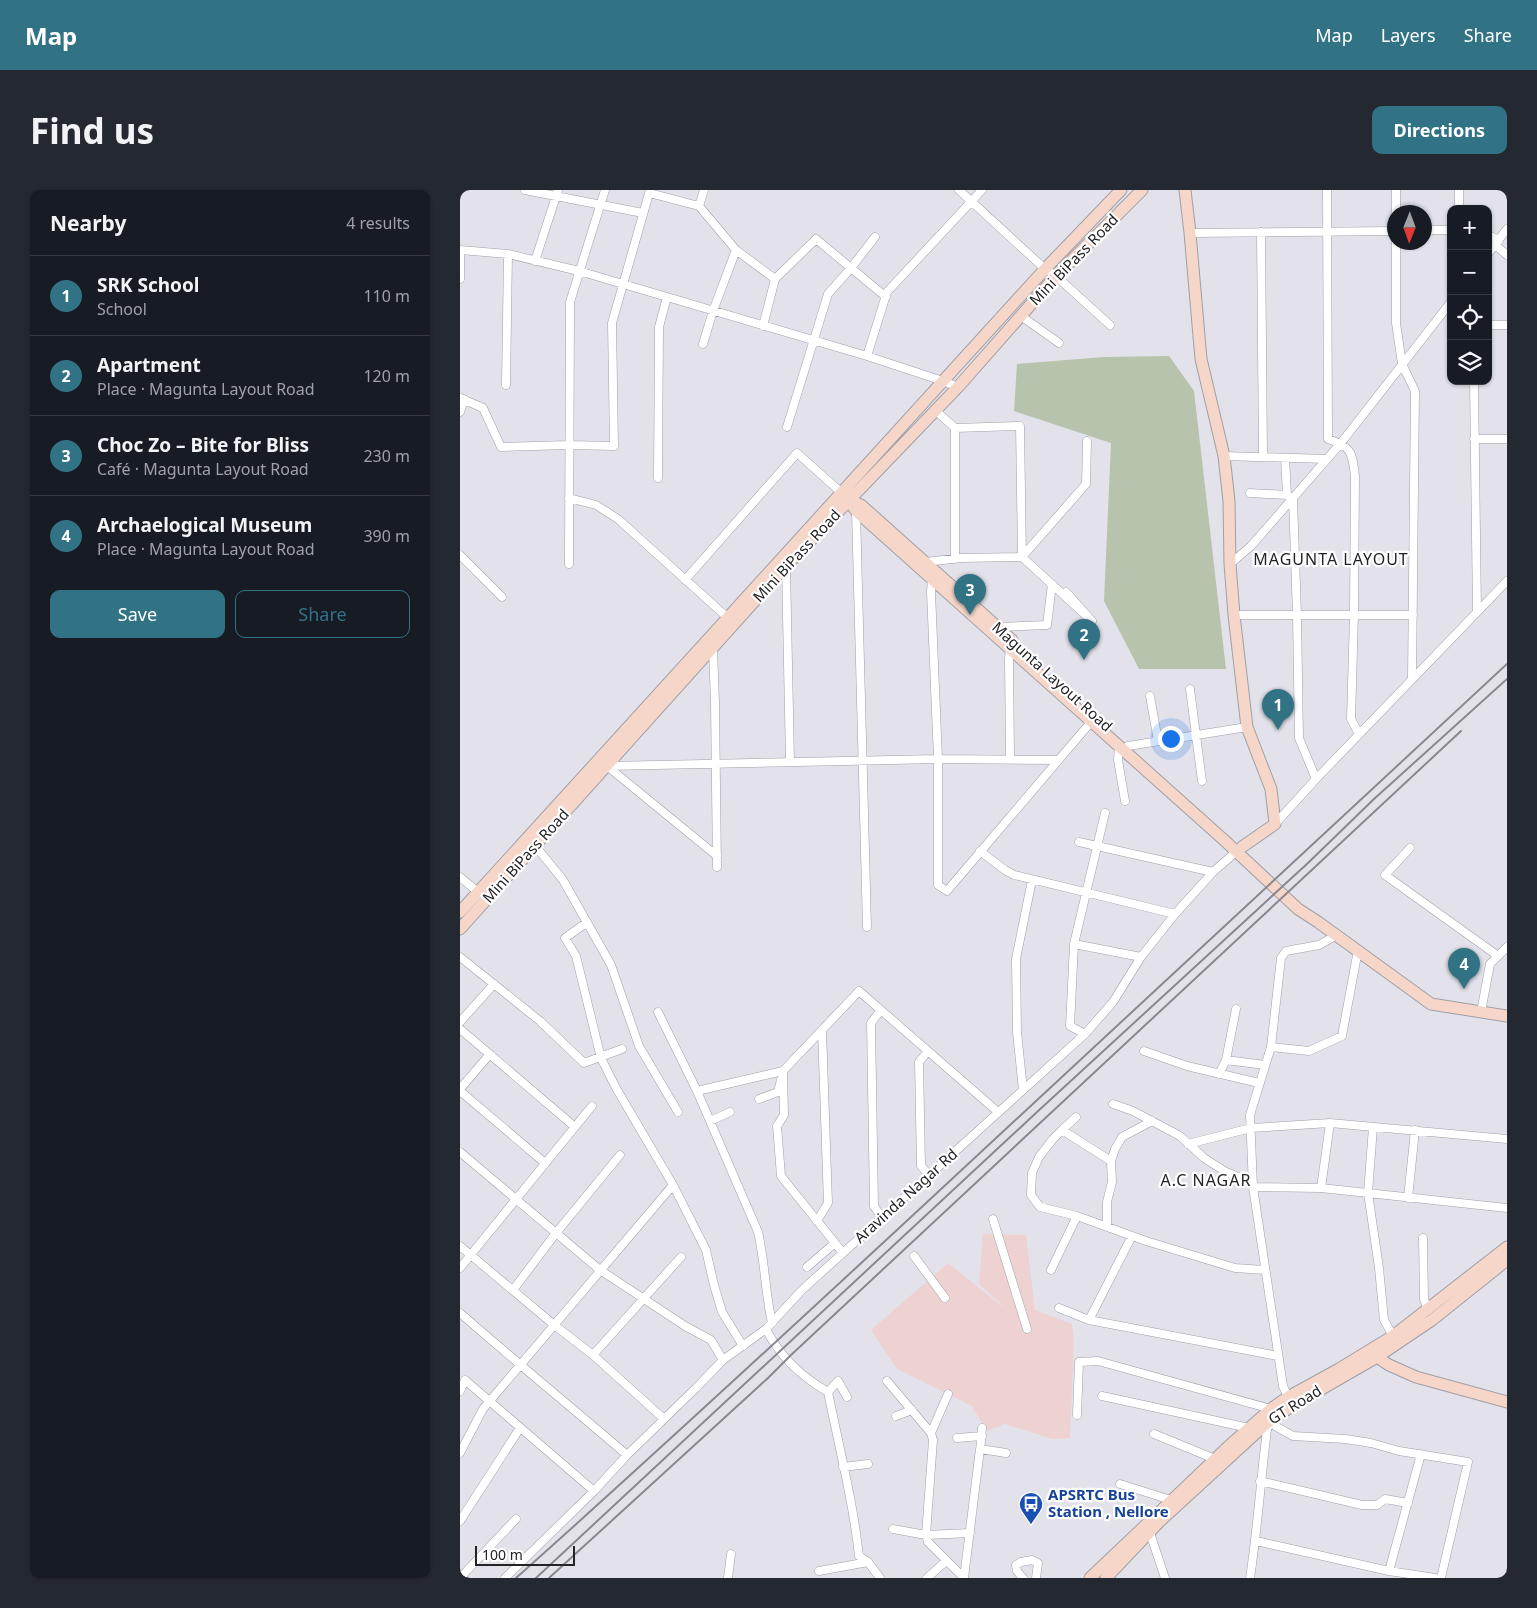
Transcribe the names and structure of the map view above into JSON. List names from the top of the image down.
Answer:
{
  "streets": {
    "main road": ["Mini BiPass Road", "Magunta Layout Road", "GT Road"],
    "street": ["Aravinda Nagar Rd"]
  },
  "crossings": [
    ["Mini BiPass Road", "Magunta Layout Road"],
    ["Magunta Layout Road", "Aravinda Nagar Rd"]
  ],
  "districts": ["MAGUNTA LAYOUT", "A.C NAGAR"],
  "places": {
    "bus stop": ["APSRTC Bus Station , Nellore"]
  },
  "scale_bar": "100 m",
  "north": "bottom",
  "page": {
    "header": "Map",
    "nav": ["Map", "Layers", "Share"],
    "buttons": [
      "Directions",
      ["Save", "Share"]
    ],
    "title": "Find us",
    "heading": ["Nearby", "4 results"],
    "map_buttons": ["+", "−"],
    "list": [
      {
        "mark": "1",
        "name": "SRK School",
        "note": "School",
        "value": "110 m"
      },
      {
        "mark": "2",
        "name": "Apartment",
        "note": "Place · Magunta Layout Road",
        "value": "120 m"
      },
      {
        "mark": "3",
        "name": "Choc Zo – Bite for Bliss",
        "note": "Café · Magunta Layout Road",
        "value": "230 m"
      },
      {
        "mark": "4",
        "name": "Archaelogical Museum",
        "note": "Place · Magunta Layout Road",
        "value": "390 m"
      }
    ],
    "pins": [
      "3",
      "2",
      "1",
      "4"
    ],
    "scale": "100 m"
  }
}
